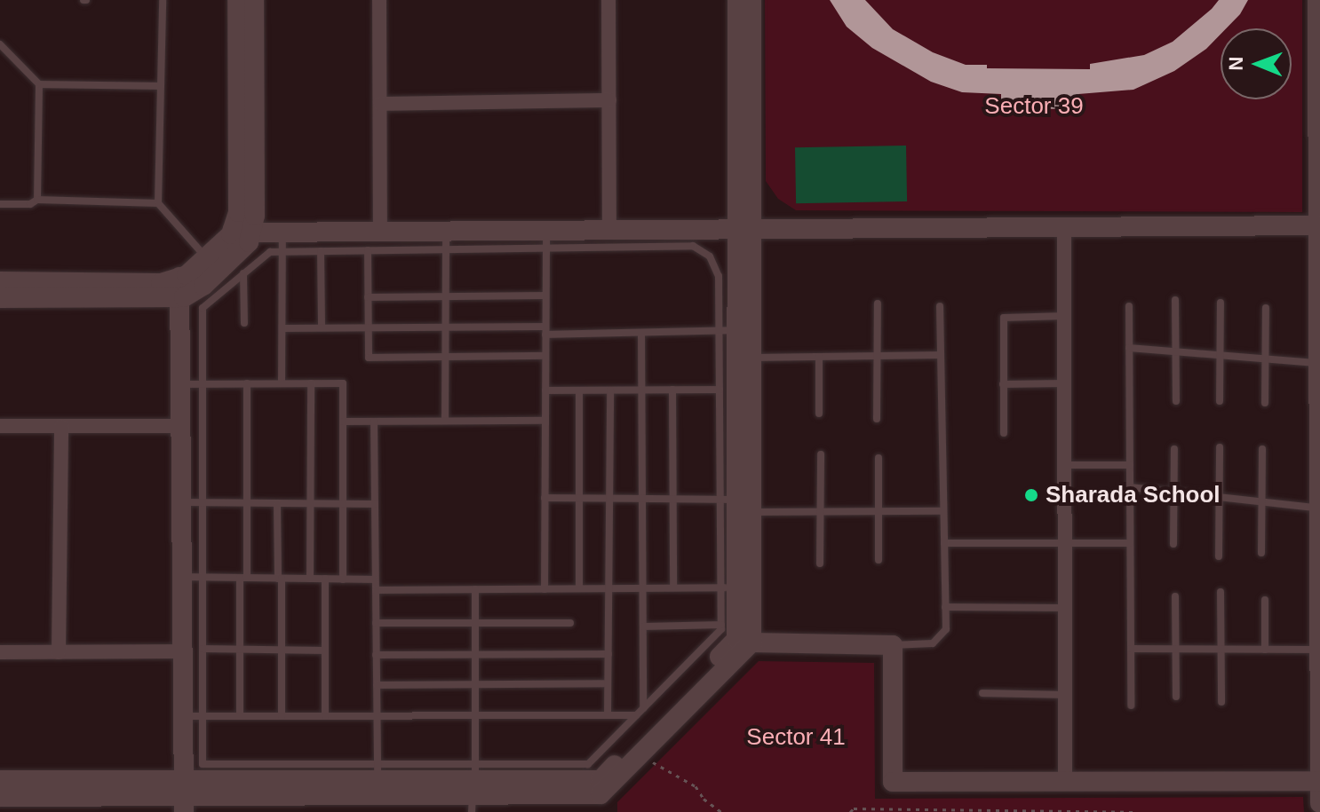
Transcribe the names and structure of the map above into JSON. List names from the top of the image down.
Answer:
{
  "parks": ["Sector 39", "Sector 41"],
  "places": ["Sharada School"],
  "north": "left"
}
